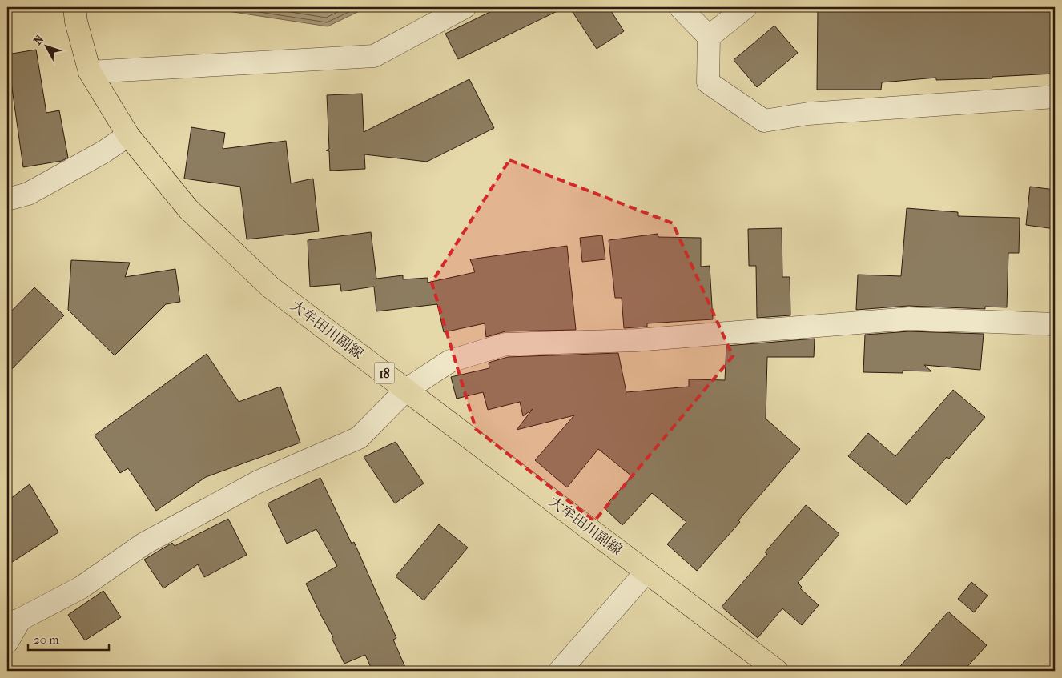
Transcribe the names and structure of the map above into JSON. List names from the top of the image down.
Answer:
{
  "streets": {
    "main road": ["大牟田川副線", "18"]
  },
  "scale_bar": "20 m",
  "north": "top left"
}
